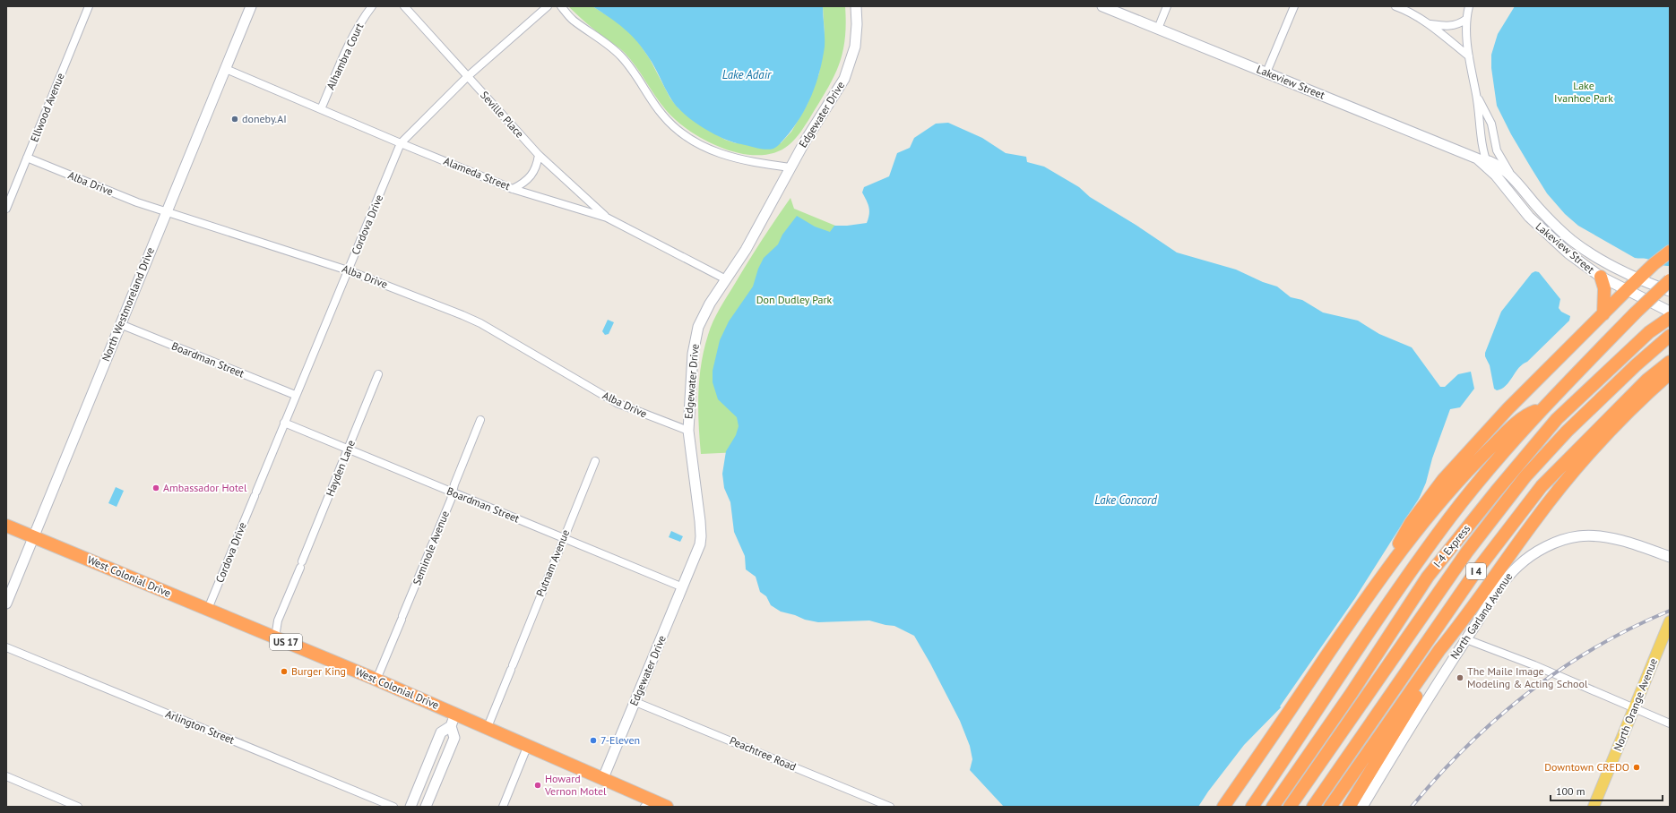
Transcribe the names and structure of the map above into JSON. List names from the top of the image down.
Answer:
{
  "streets": {
    "highway": [
      "I-4 Express",
      "I 4",
      "West Colonial Drive",
      "US 17"
    ],
    "main road": ["North Orange Avenue"],
    "street": [
      "Alhambra Court",
      "Lakeview Street",
      "Ellwood Avenue",
      "Seville Place",
      "Edgewater Drive",
      "Alameda Street",
      "Alba Drive",
      "Cordova Drive",
      "North Westmoreland Drive",
      "Boardman Street",
      "Hayden Lane",
      "Seminole Avenue",
      "Putnam Avenue",
      "North Garland Avenue",
      "Arlington Street",
      "Peachtree Road"
    ]
  },
  "crossings": [
    ["Alhambra Court", "Alameda Street"],
    ["Ellwood Avenue", "Alba Drive"],
    ["Seville Place", "Alameda Street"],
    ["Seville Place", "Cordova Drive"],
    ["Edgewater Drive", "Alameda Street"],
    ["Edgewater Drive", "Alba Drive"],
    ["Edgewater Drive", "Boardman Street"],
    ["Edgewater Drive", "West Colonial Drive"],
    ["Edgewater Drive", "Peachtree Road"],
    ["Alameda Street", "Cordova Drive"],
    ["Alameda Street", "North Westmoreland Drive"],
    ["Alba Drive", "Cordova Drive"],
    ["Alba Drive", "North Westmoreland Drive"],
    ["Cordova Drive", "Boardman Street"],
    ["Cordova Drive", "West Colonial Drive"],
    ["North Westmoreland Drive", "Boardman Street"],
    ["North Westmoreland Drive", "West Colonial Drive"],
    ["Boardman Street", "Hayden Lane"],
    ["Boardman Street", "Seminole Avenue"],
    ["Boardman Street", "Putnam Avenue"],
    ["Hayden Lane", "West Colonial Drive"],
    ["Seminole Avenue", "West Colonial Drive"],
    ["Putnam Avenue", "West Colonial Drive"]
  ],
  "water": ["Lake Adair", "Lake Concord"],
  "parks": ["Lake Ivanhoe Park", "Don Dudley Park"],
  "places": [
    "doneby.AI",
    "Ambassador Hotel",
    "Burger King",
    "The Maile Image Modeling & Acting School",
    "7-Eleven",
    "Downtown CREDO",
    "Howard Vernon Motel"
  ],
  "scale_bar": "100 m"
}
